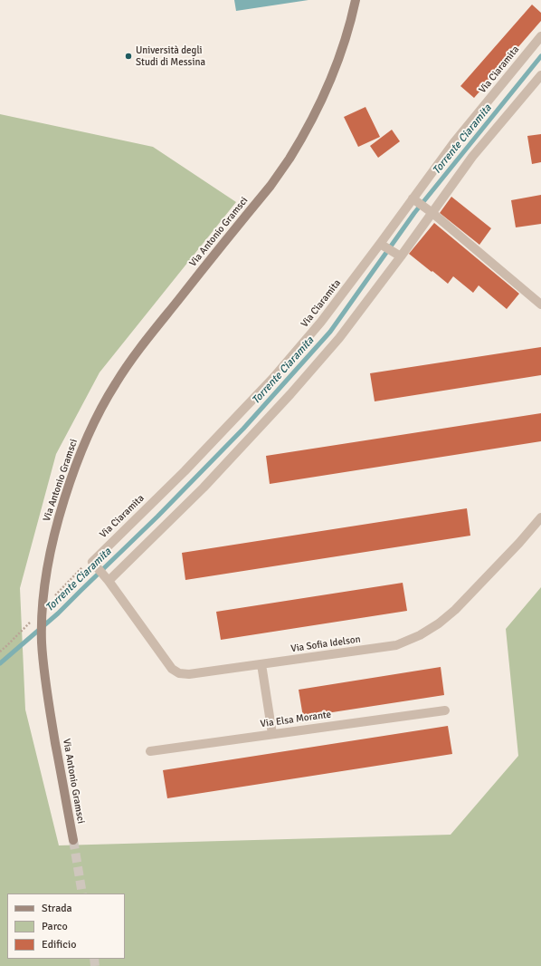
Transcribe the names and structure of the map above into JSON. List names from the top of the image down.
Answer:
{
  "streets": {
    "main road": ["Via Antonio Gramsci"],
    "street": ["Via Ciaramita", "Via Sofia Idelson", "Via Elsa Morante"]
  },
  "crossings": [
    ["Via Ciaramita", "Via Sofia Idelson"]
  ],
  "water": ["Torrente Ciaramita"],
  "places": ["Università degli Studi di Messina"],
  "legend": ["Strada", "Parco", "Edificio"]
}
